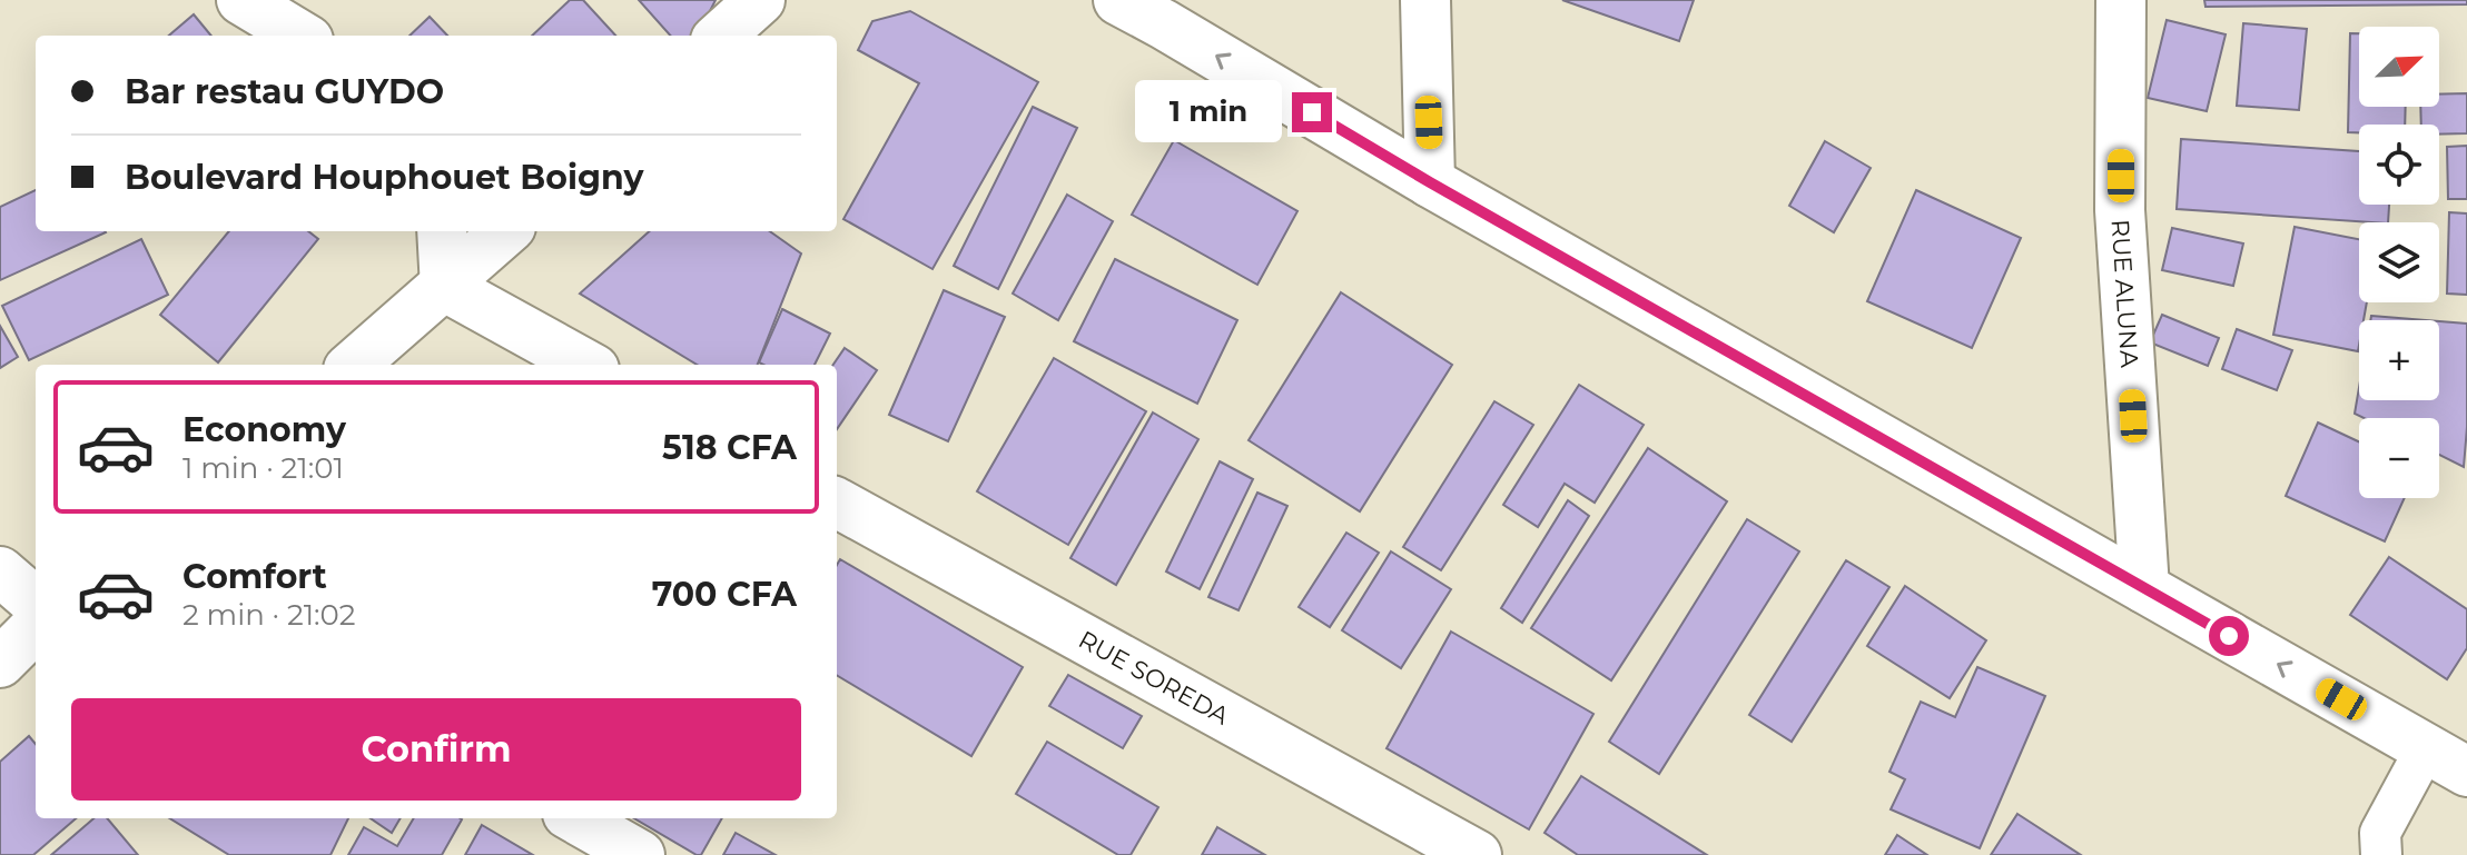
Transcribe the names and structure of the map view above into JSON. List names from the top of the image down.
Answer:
{
  "streets": {
    "street": ["RUE ALUNA", "RUE SOREDA"]
  },
  "north": "top right",
  "page": {
    "map_buttons": ["+", "−"],
    "banner": ["Bar restau GUYDO", "Boulevard Houphouet Boigny"],
    "bubble": "1 min",
    "list": [
      {
        "name": "Economy",
        "note": "1 min · 21:01",
        "value": "518 CFA"
      },
      {
        "name": "Comfort",
        "note": "2 min · 21:02",
        "value": "700 CFA"
      }
    ],
    "buttons": "Confirm"
  }
}
